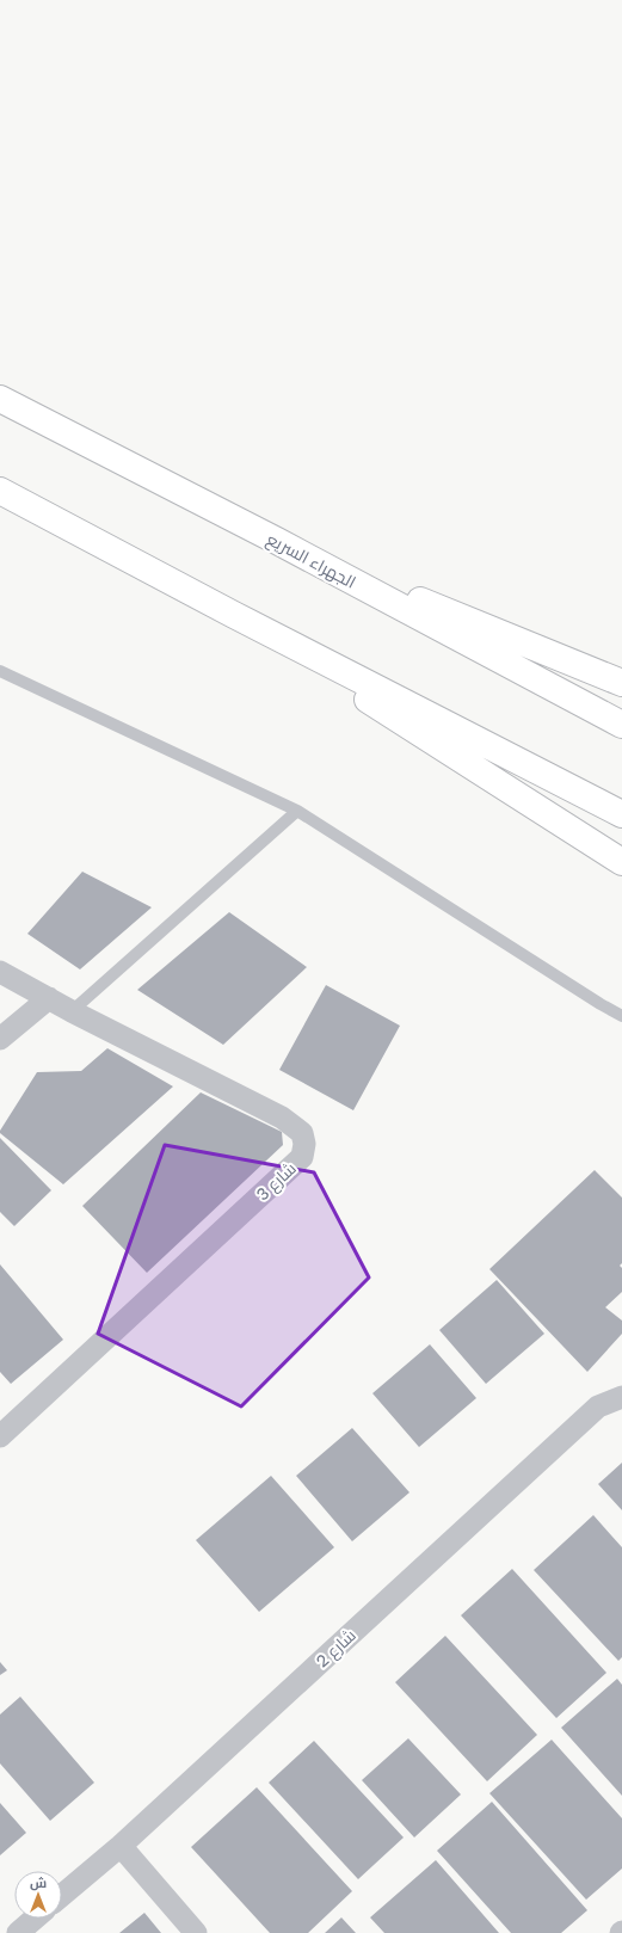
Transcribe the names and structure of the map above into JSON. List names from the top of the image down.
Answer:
{
  "streets": {
    "highway": ["الجهراء السريع"],
    "street": ["شارع 3", "شارع 2"]
  },
  "north": "top"
}
